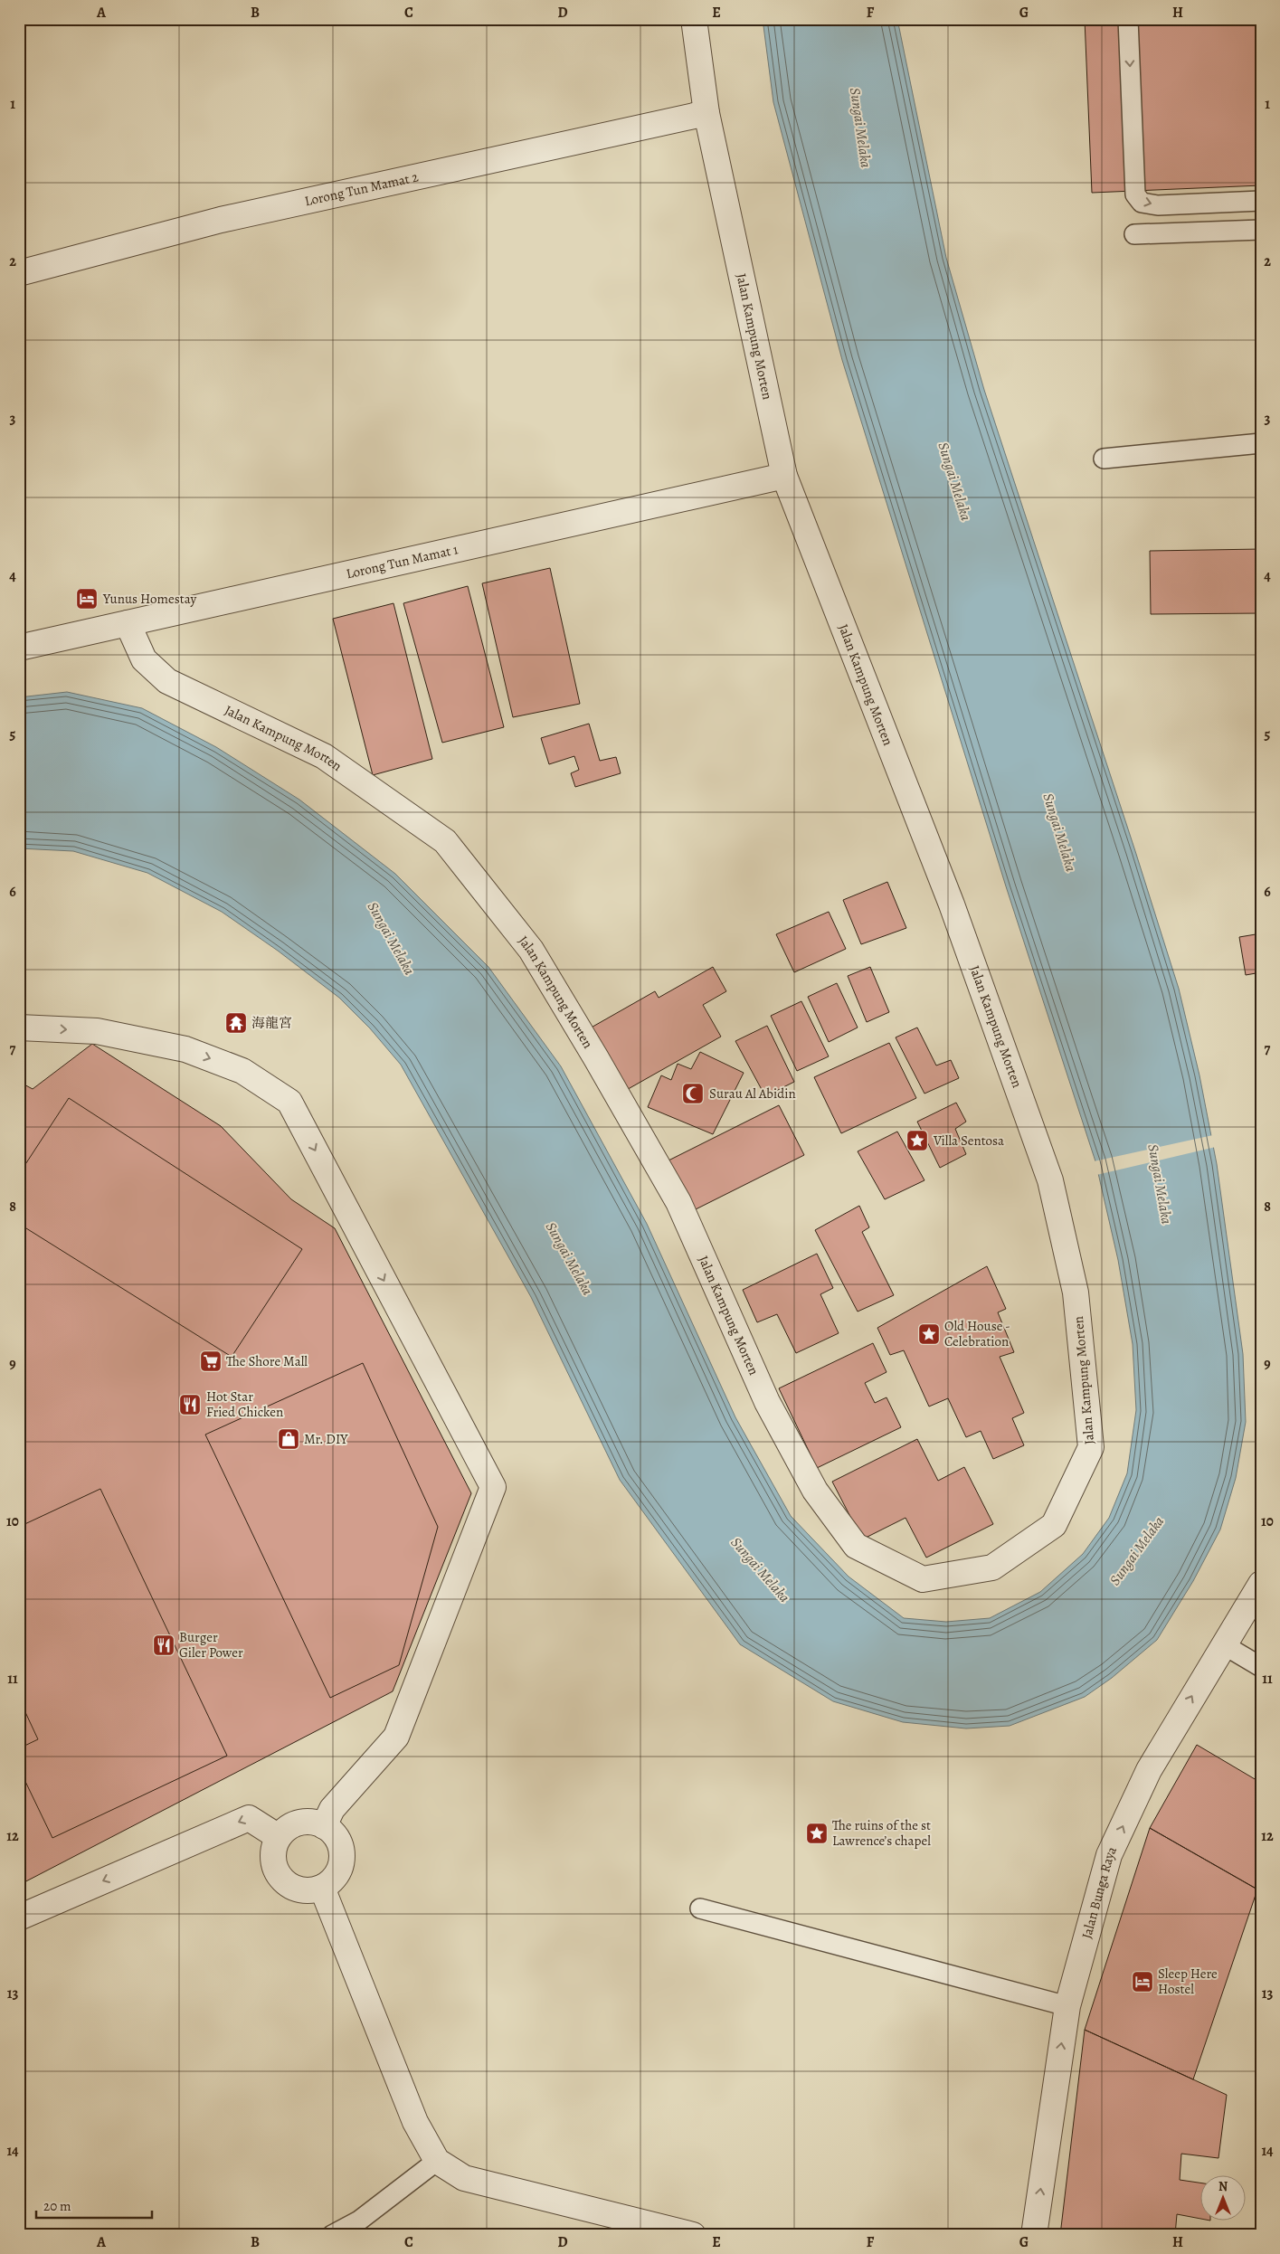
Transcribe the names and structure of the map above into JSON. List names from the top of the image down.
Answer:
{
  "streets": {
    "street": [
      "Lorong Tun Mamat 2",
      "Jalan Kampung Morten",
      "Lorong Tun Mamat 1",
      "Jalan Bunga Raya"
    ]
  },
  "crossings": [
    ["Lorong Tun Mamat 2", "Jalan Kampung Morten"],
    ["Jalan Kampung Morten", "Lorong Tun Mamat 1"]
  ],
  "one_way": ["Jalan Bunga Raya"],
  "water": ["Sungai Melaka"],
  "places": {
    "hotel": ["Yunus Homestay", "Sleep Here Hostel"],
    "temple": ["海龍宮"],
    "mosque": ["Surau Al Abidin"],
    "place": ["Villa Sentosa", "Old House - Celebration", "The ruins of the st Lawrence’s chapel"],
    "supermarket": ["The Shore Mall"],
    "restaurant": ["Hot Star Fried Chicken", "Burger Giler Power"],
    "shop": ["Mr. DIY"]
  },
  "scale_bar": "20 m",
  "north": "top",
  "grid": {
    "columns": [
      "A",
      "B",
      "C",
      "D",
      "E",
      "F",
      "G",
      "H"
    ],
    "rows": [
      "1",
      "2",
      "3",
      "4",
      "5",
      "6",
      "7",
      "8",
      "9",
      "10",
      "11",
      "12",
      "13",
      "14"
    ]
  }
}
